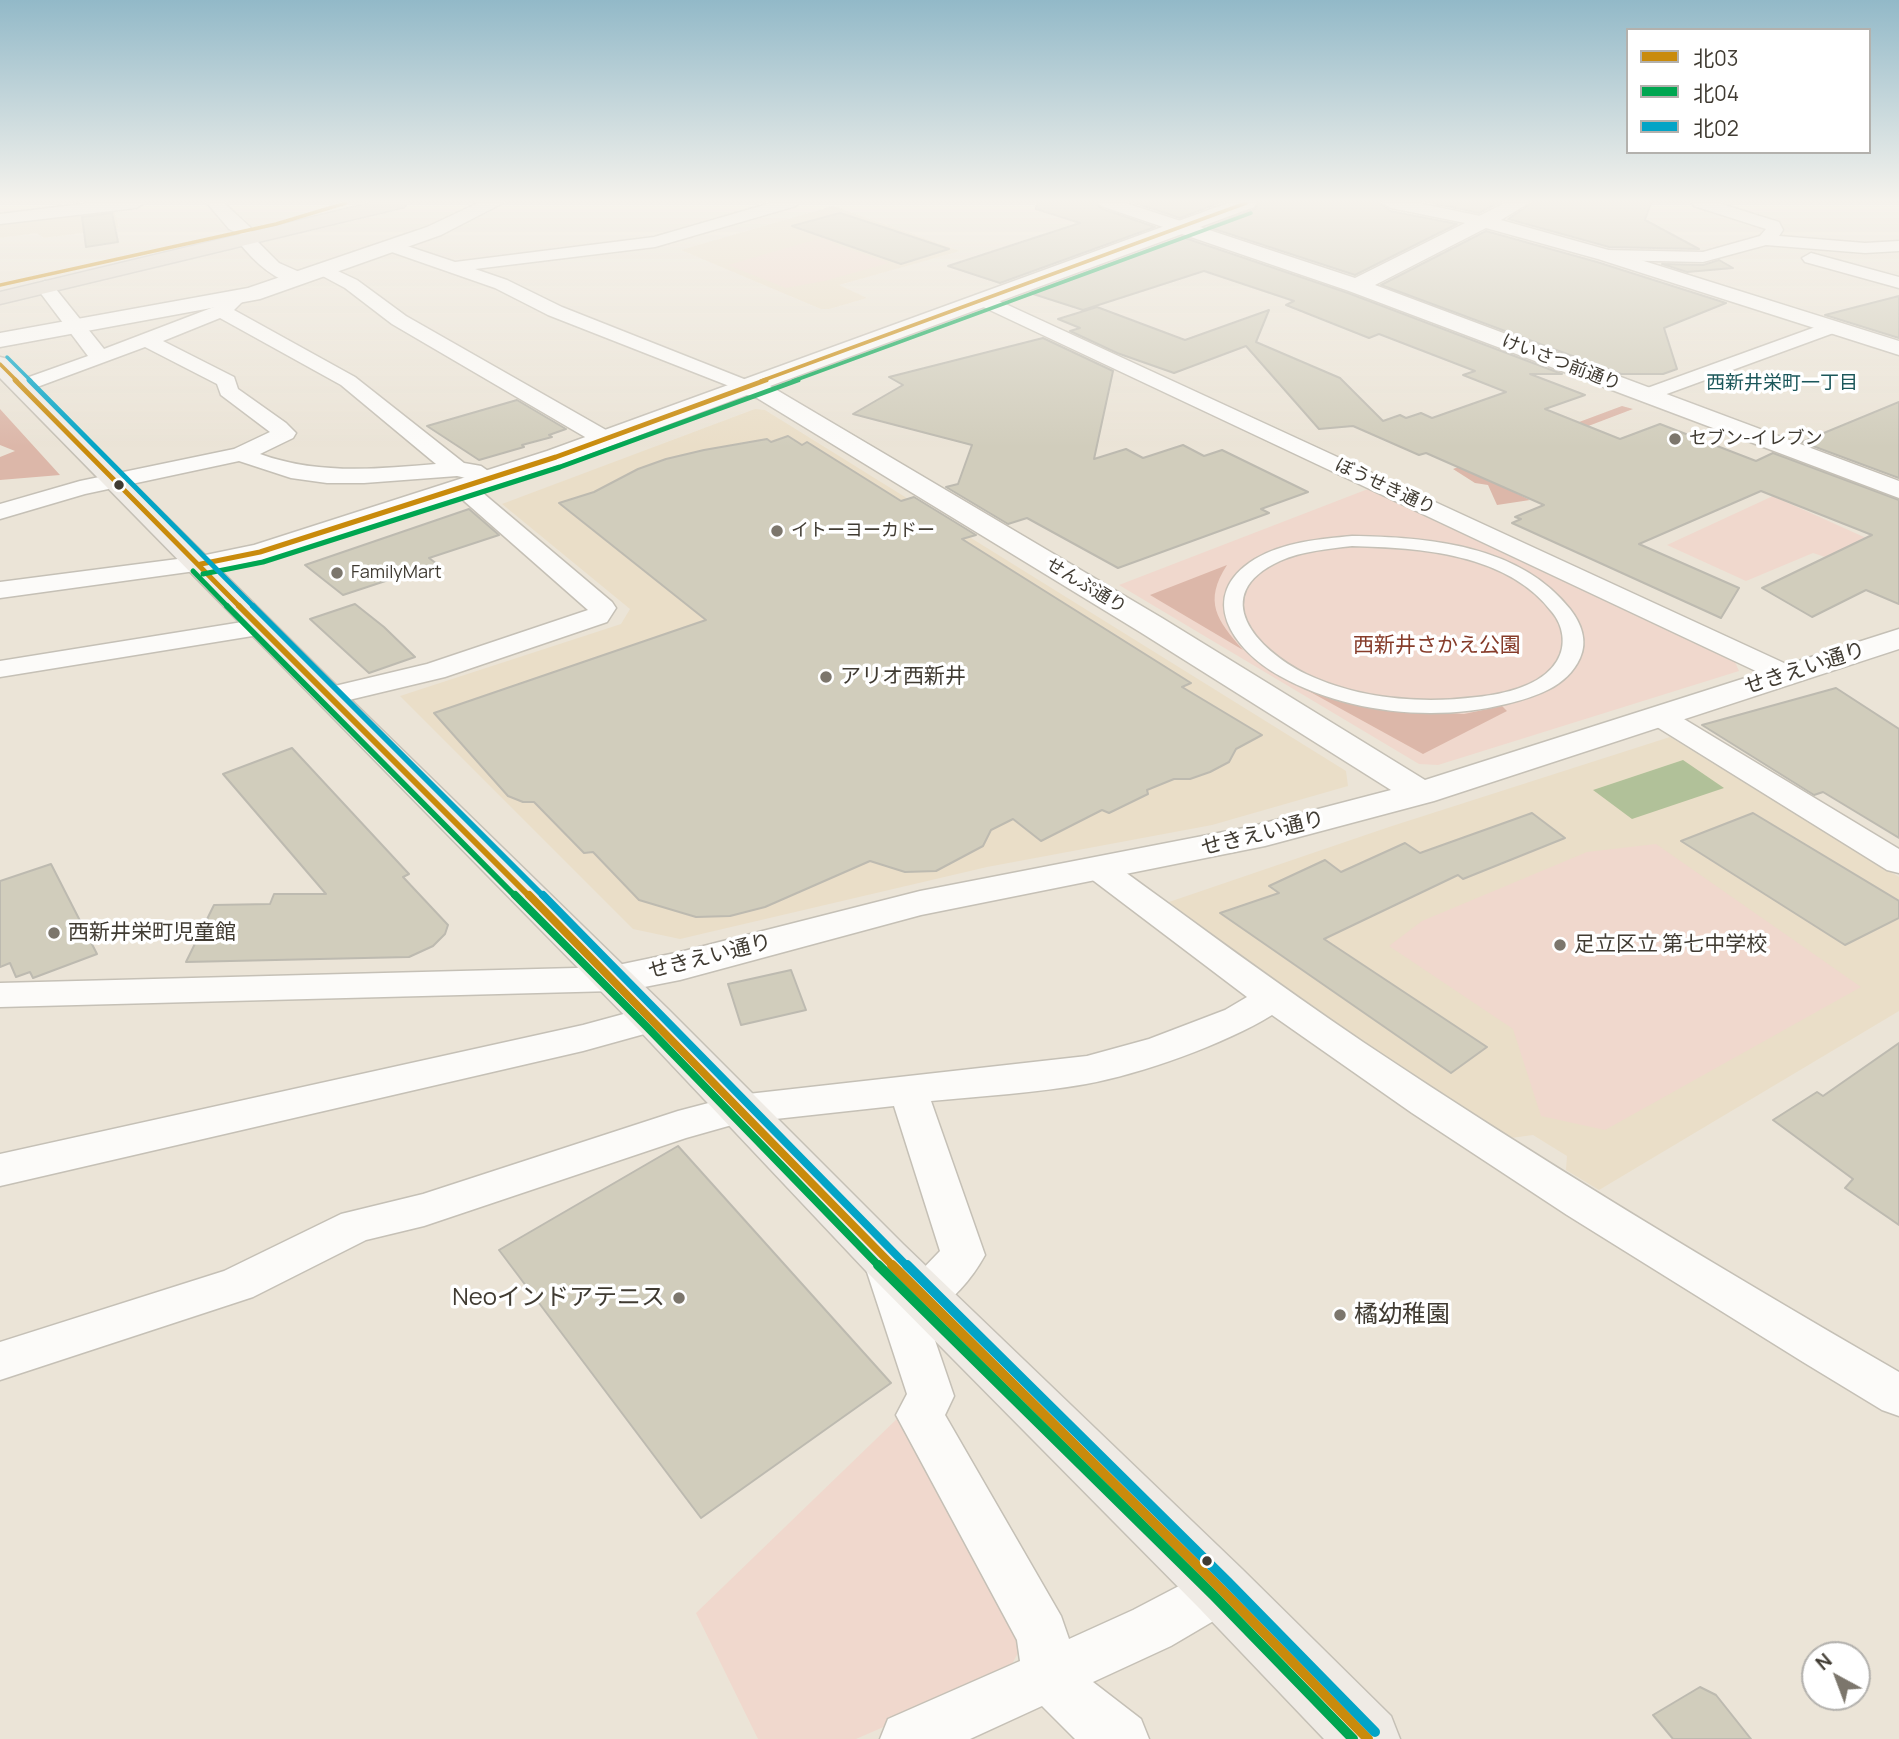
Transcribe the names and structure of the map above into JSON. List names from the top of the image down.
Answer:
{
  "streets": {
    "street": [
      "けいさつ前通り",
      "ぼうせき通り",
      "せんぷ通り",
      "せきえい通り"
    ]
  },
  "crossings": [
    ["ぼうせき通り", "せきえい通り"],
    ["せんぷ通り", "せきえい通り"]
  ],
  "districts": ["西新井栄町一丁目"],
  "parks": ["西新井さかえ公園"],
  "places": [
    "セブン-イレブン",
    "イトーヨーカドー",
    "FamilyMart",
    "アリオ西新井",
    "西新井栄町児童館",
    "足立区立 第七中学校",
    "Neoインドアテニス",
    "橘幼稚園"
  ],
  "lines": ["transit line 北03", "transit line 北04", "transit line 北02"],
  "legend": ["北03", "北04", "北02"],
  "north": "top left"
}
